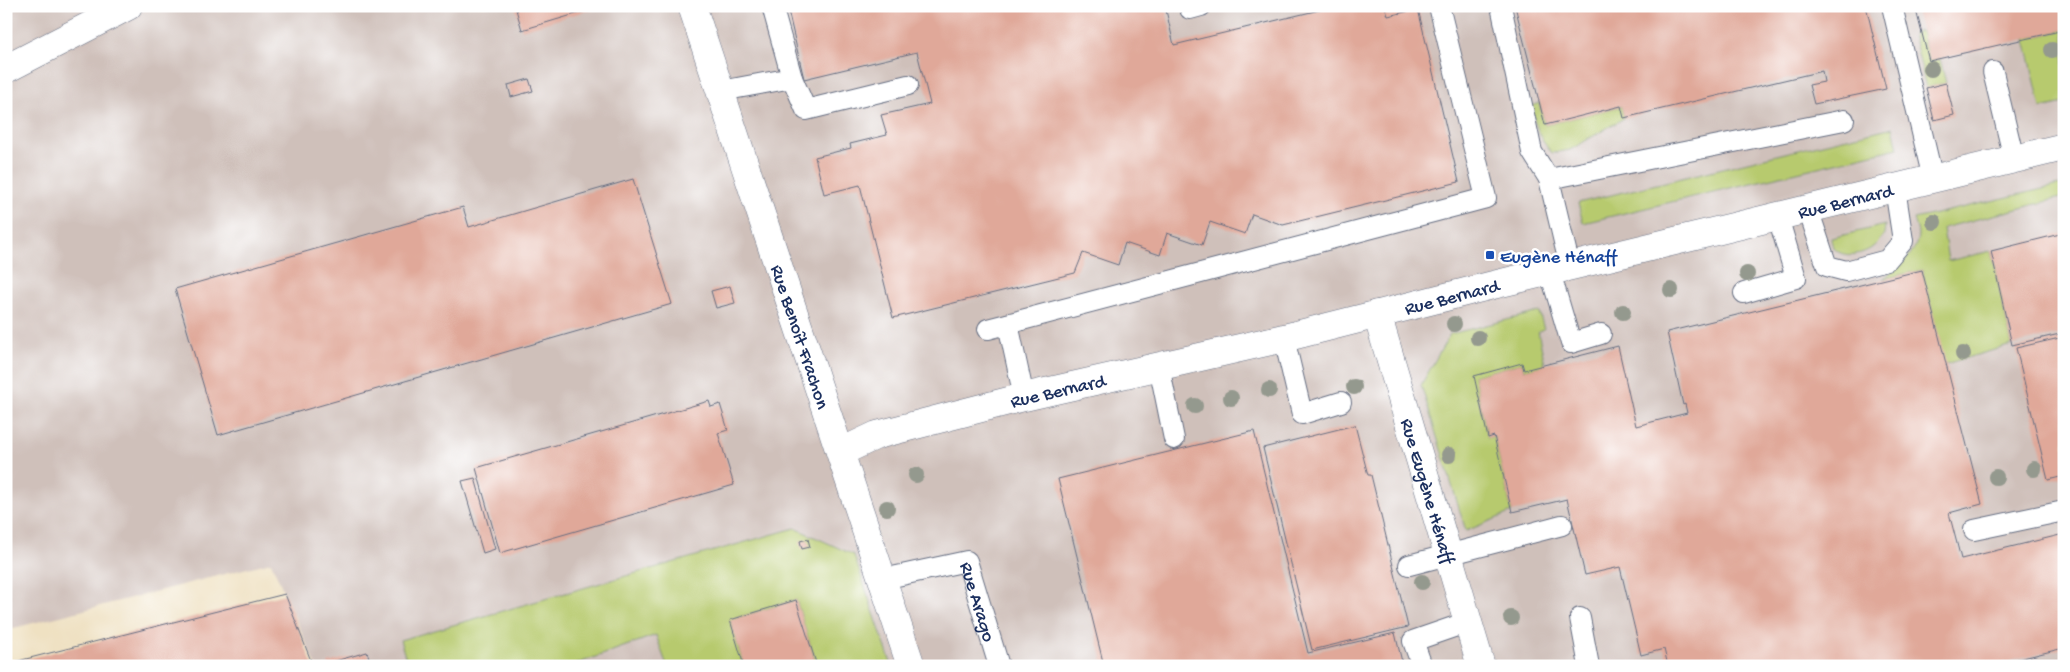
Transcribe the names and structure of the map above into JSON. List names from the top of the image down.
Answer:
{
  "streets": {
    "street": ["Rue Bernard", "Rue Benoît Frachon", "Rue Eugène Hénaff"],
    "lane": ["Rue Arago"]
  },
  "crossings": [
    ["Rue Bernard", "Rue Benoît Frachon"],
    ["Rue Bernard", "Rue Eugène Hénaff"],
    ["Rue Benoît Frachon", "Rue Arago"]
  ],
  "places": {
    "transit": ["Eugène Hénaff"]
  }
}
